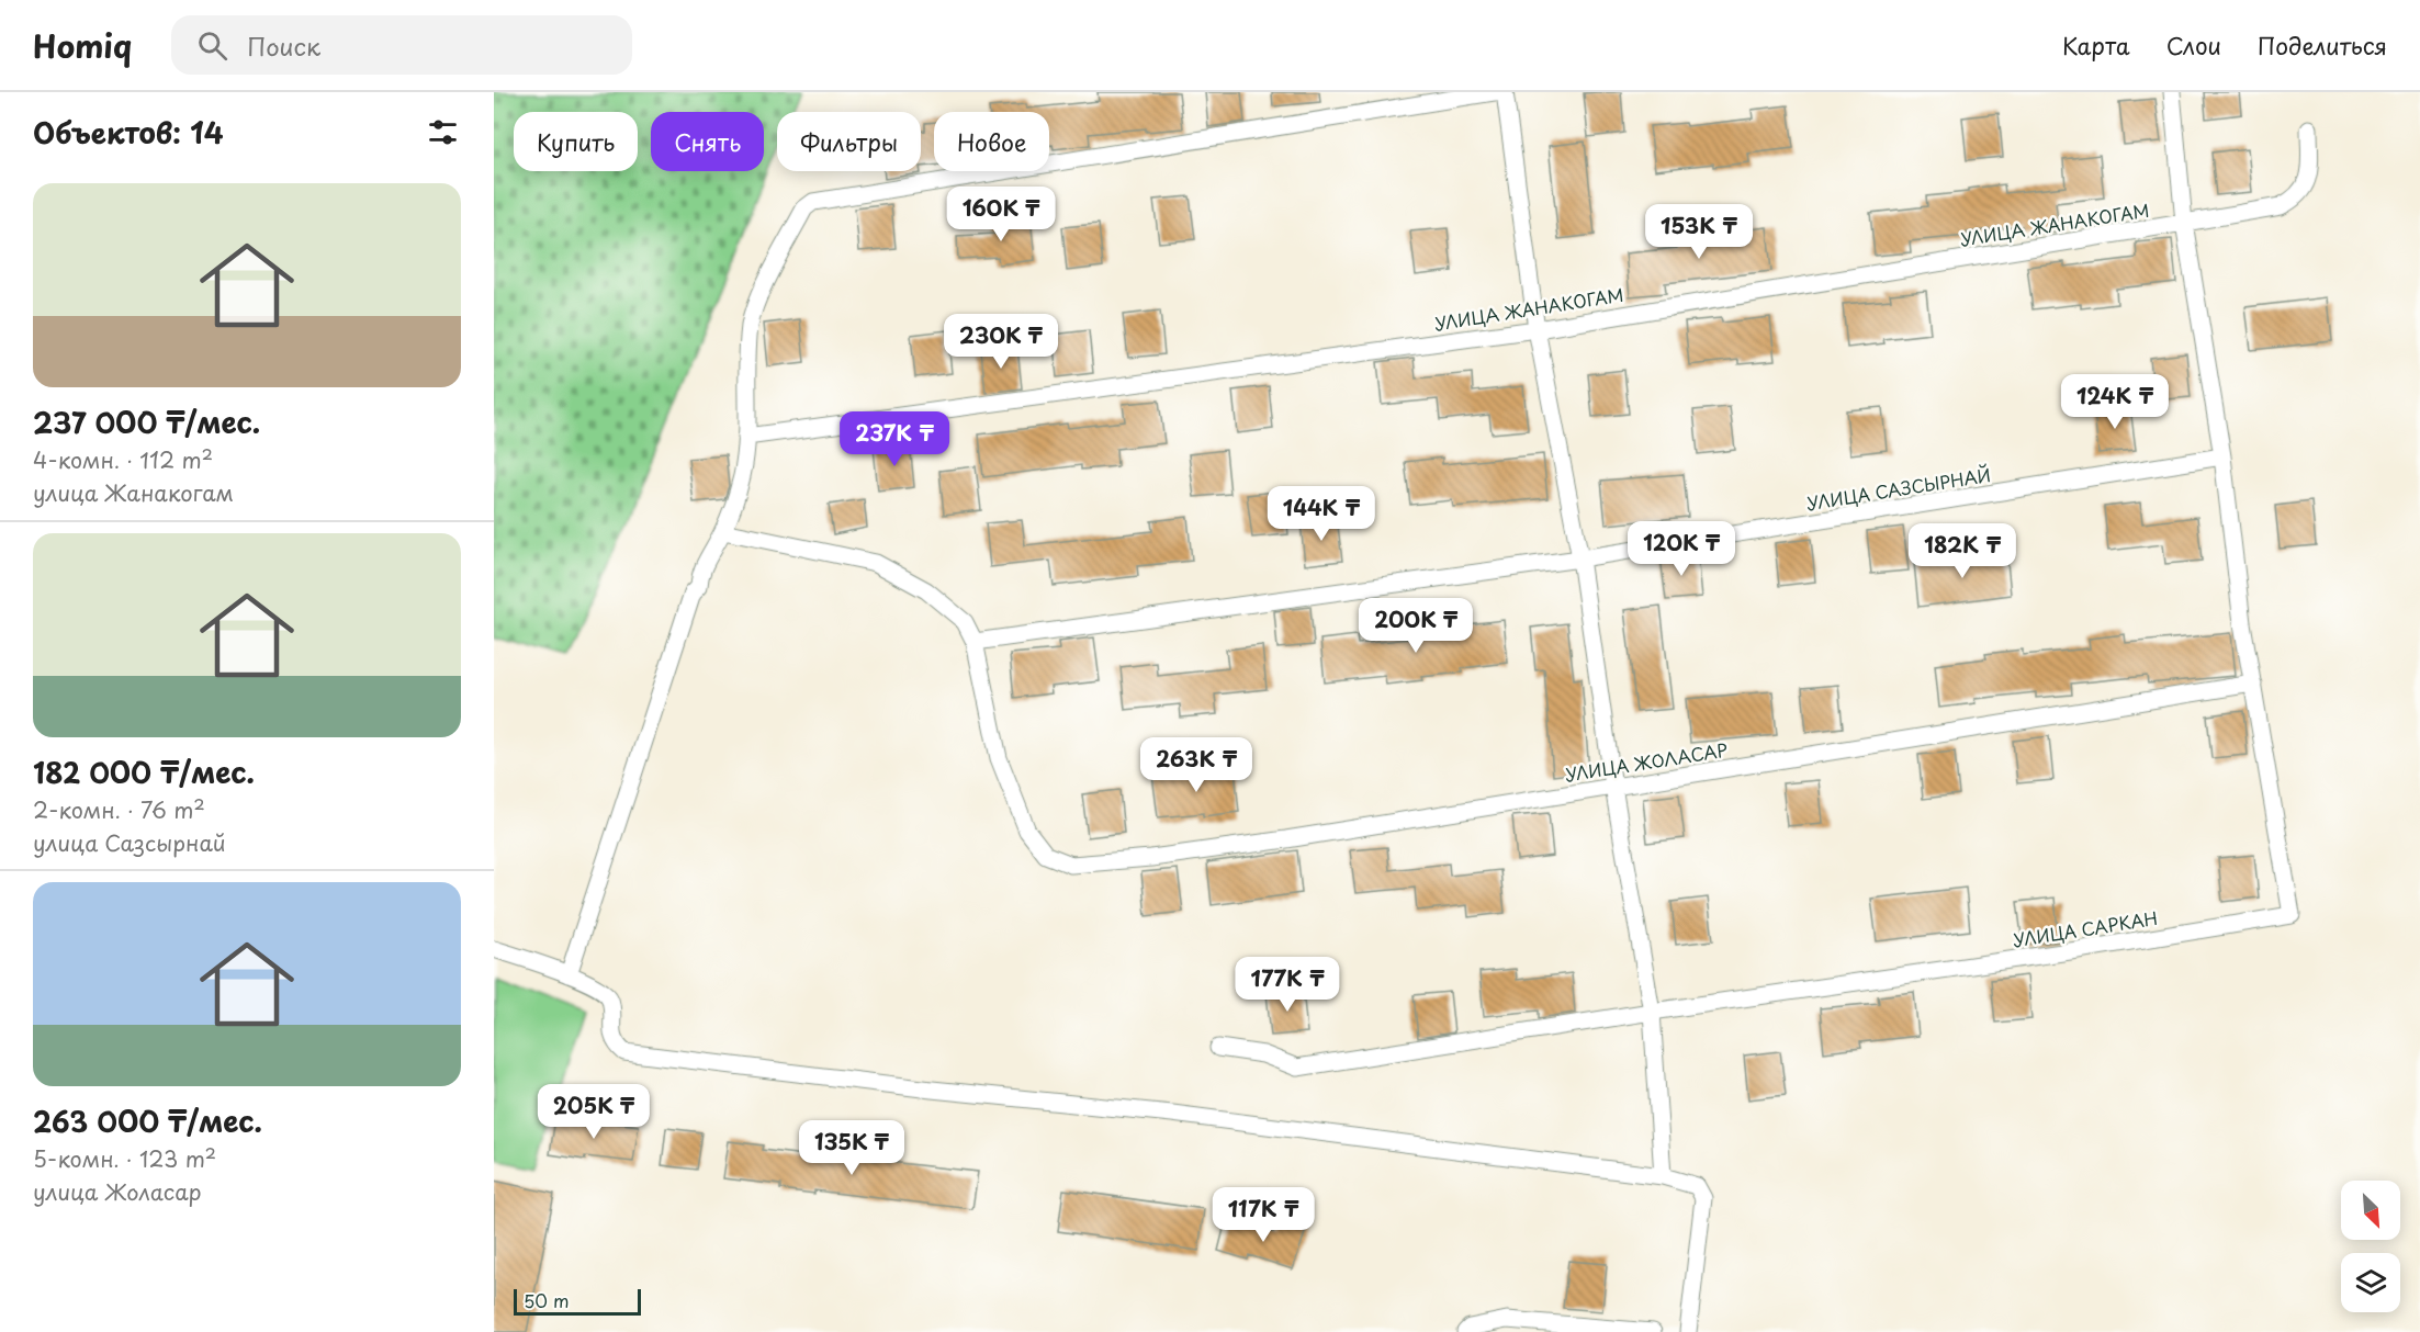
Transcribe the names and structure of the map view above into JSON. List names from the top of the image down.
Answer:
{
  "streets": {
    "street": [
      "УЛИЦА ЖАНАКОГАМ",
      "УЛИЦА САЗСЫРНАЙ",
      "УЛИЦА ЖОЛАСАР",
      "УЛИЦА САРКАН"
    ]
  },
  "crossings": [
    ["УЛИЦА САЗСЫРНАЙ", "УЛИЦА ЖОЛАСАР"],
    ["УЛИЦА ЖОЛАСАР", "УЛИЦА САРКАН"]
  ],
  "scale_bar": "50 m",
  "north": "bottom right",
  "page": {
    "header": "Homiq",
    "search": "Поиск",
    "nav": ["Карта", "Слои", "Поделиться"],
    "heading": "Объектов: 14",
    "chip": [
      "Купить",
      "Снять",
      "Фильтры",
      "Новое"
    ],
    "list": [
      {
        "name": "237 000 ₸/мес.",
        "note": "4-комн. · 112 m² · улица Жанакогам"
      },
      {
        "name": "182 000 ₸/мес.",
        "note": "2-комн. · 76 m² · улица Сазсырнай"
      },
      {
        "name": "263 000 ₸/мес.",
        "note": "5-комн. · 123 m² · улица Жоласар"
      }
    ],
    "price": [
      "160K ₸",
      "153K ₸",
      "230K ₸",
      "124K ₸",
      "237K ₸",
      "144K ₸",
      "120K ₸",
      "182K ₸",
      "200K ₸",
      "263K ₸",
      "177K ₸",
      "205K ₸",
      "135K ₸",
      "117K ₸"
    ],
    "scale": "50 m"
  }
}
